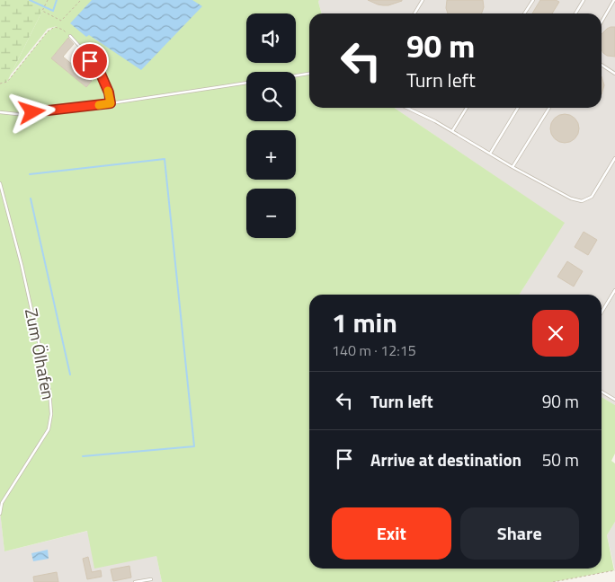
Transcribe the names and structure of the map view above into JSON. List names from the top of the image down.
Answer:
{
  "streets": {
    "lane": ["Zum Ölhafen"]
  },
  "page": {
    "map_buttons": ["+", "−"],
    "turn": ["90 m", "Turn left"],
    "heading": ["1 min", "140 m · 12:15"],
    "list": [
      {
        "name": "Turn left",
        "value": "90 m"
      },
      {
        "name": "Arrive at destination",
        "value": "50 m"
      }
    ],
    "buttons": ["Exit", "Share"]
  }
}
